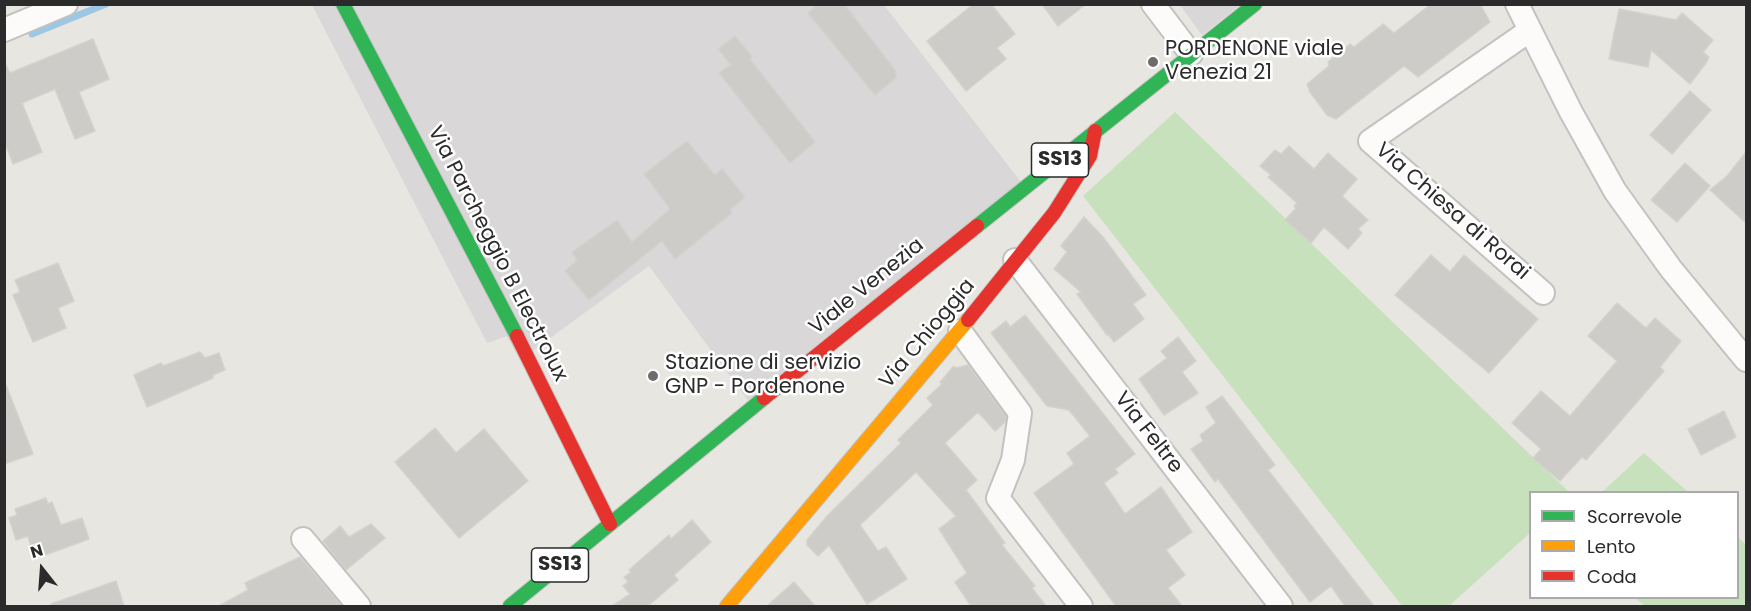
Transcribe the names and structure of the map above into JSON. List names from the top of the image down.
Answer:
{
  "streets": {
    "street": [
      "SS13",
      "Via Chiesa di Rorai",
      "Via Parcheggio B Electrolux",
      "Viale Venezia",
      "Via Chioggia",
      "Via Feltre"
    ]
  },
  "crossings": [
    ["Via Parcheggio B Electrolux", "Viale Venezia"],
    ["Viale Venezia", "Via Chioggia"],
    ["Via Chioggia", "Via Feltre"]
  ],
  "places": ["PORDENONE viale Venezia 21", "Stazione di servizio GNP - Pordenone"],
  "legend": ["Scorrevole", "Lento", "Coda"],
  "north": "top"
}
